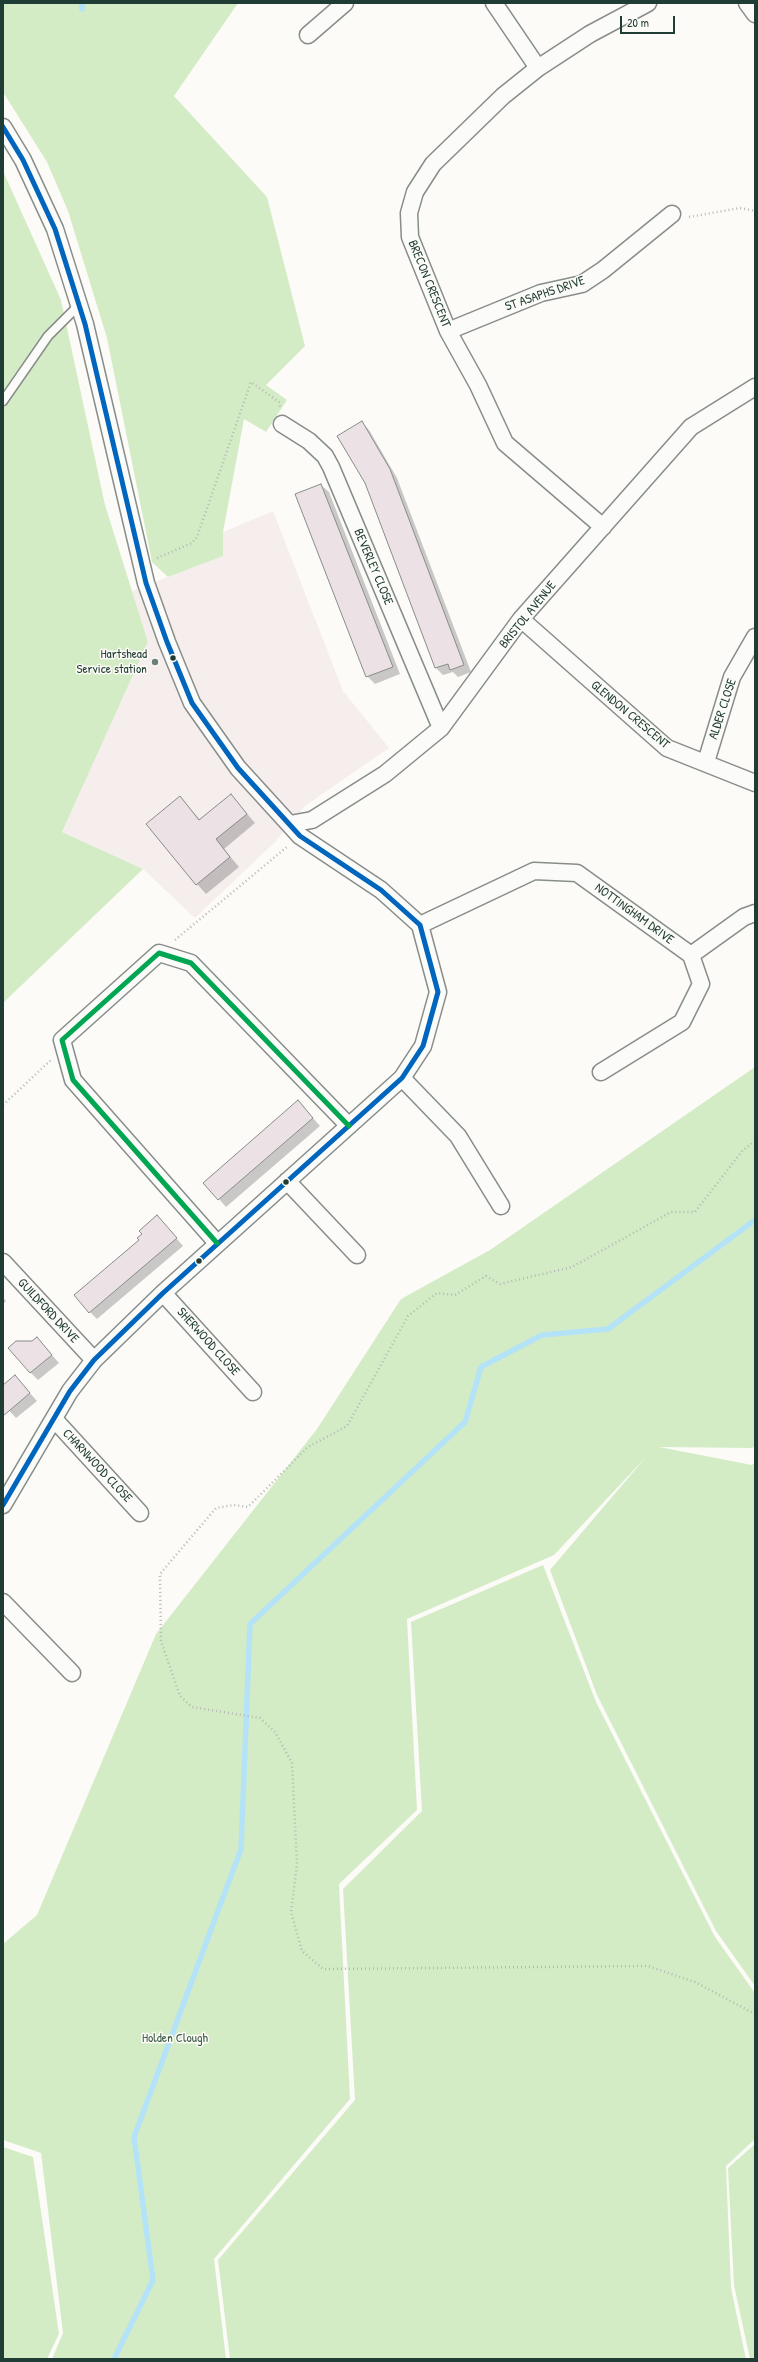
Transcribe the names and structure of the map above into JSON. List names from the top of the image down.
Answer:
{
  "streets": {
    "street": [
      "BRECON CRESCENT",
      "ST ASAPHS DRIVE",
      "BEVERLEY CLOSE",
      "BRISTOL AVENUE",
      "ALDER CLOSE",
      "GLENDON CRESCENT",
      "NOTTINGHAM DRIVE",
      "GUILDFORD DRIVE",
      "SHERWOOD CLOSE",
      "CHARNWOOD CLOSE"
    ]
  },
  "crossings": [
    ["BRECON CRESCENT", "ST ASAPHS DRIVE"],
    ["BRECON CRESCENT", "BRISTOL AVENUE"],
    ["BEVERLEY CLOSE", "BRISTOL AVENUE"],
    ["BRISTOL AVENUE", "GLENDON CRESCENT"],
    ["ALDER CLOSE", "GLENDON CRESCENT"]
  ],
  "parks": ["Holden Clough"],
  "places": ["Hartshead Service station"],
  "scale_bar": "20 m"
}
